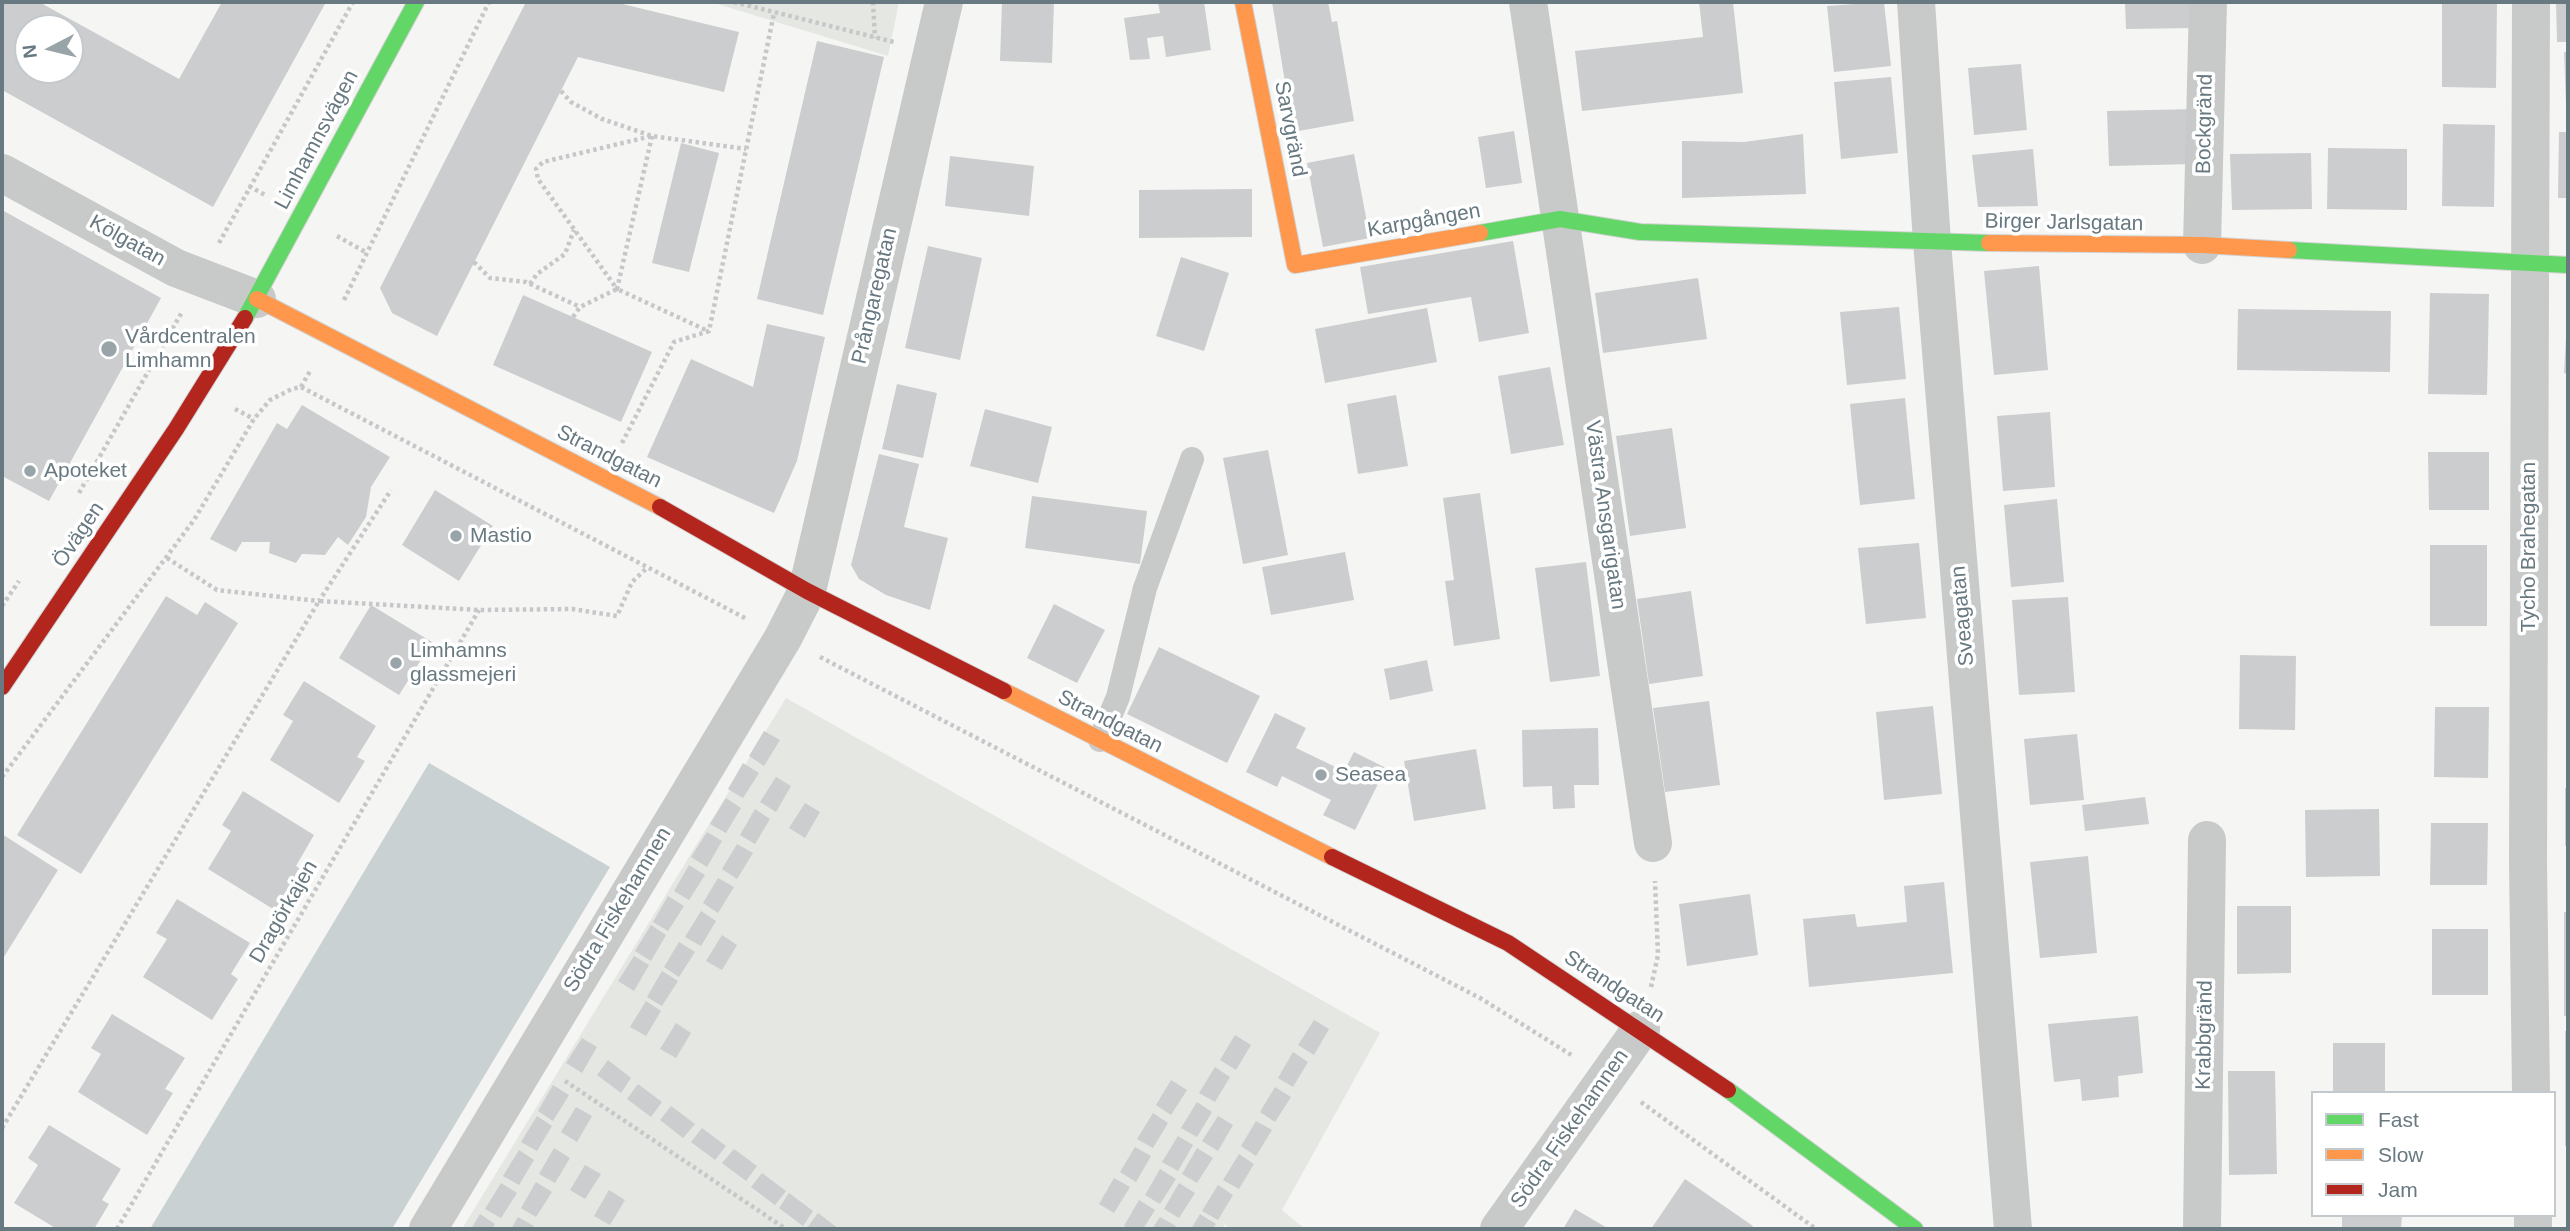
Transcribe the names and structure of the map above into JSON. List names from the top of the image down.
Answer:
{
  "streets": {
    "street": [
      "Bockgränd",
      "Sarvgränd",
      "Limhamnsvägen",
      "Karpgången",
      "Birger Jarlsgatan",
      "Kölgatan",
      "Prångaregatan",
      "Strandgatan",
      "Västra Ansgarigatan",
      "Övägen",
      "Tycho Brahegatan",
      "Sveagatan",
      "Södra Fiskehamnen",
      "Krabbgränd"
    ],
    "path": ["Dragörkajen"]
  },
  "crossings": [
    ["Bockgränd", "Birger Jarlsgatan"],
    ["Sarvgränd", "Karpgången"],
    ["Limhamnsvägen", "Kölgatan"],
    ["Limhamnsvägen", "Strandgatan"],
    ["Limhamnsvägen", "Övägen"],
    ["Karpgången", "Birger Jarlsgatan"],
    ["Karpgången", "Västra Ansgarigatan"],
    ["Birger Jarlsgatan", "Västra Ansgarigatan"],
    ["Birger Jarlsgatan", "Tycho Brahegatan"],
    ["Birger Jarlsgatan", "Sveagatan"],
    ["Kölgatan", "Strandgatan"],
    ["Kölgatan", "Övägen"],
    ["Prångaregatan", "Strandgatan"],
    ["Prångaregatan", "Södra Fiskehamnen"],
    ["Strandgatan", "Övägen"],
    ["Strandgatan", "Södra Fiskehamnen"]
  ],
  "places": [
    "Vårdcentralen Limhamn",
    "Apoteket",
    "Mastio",
    "Limhamns glassmejeri",
    "Seasea"
  ],
  "legend": ["Fast", "Slow", "Jam"],
  "north": "left"
}
